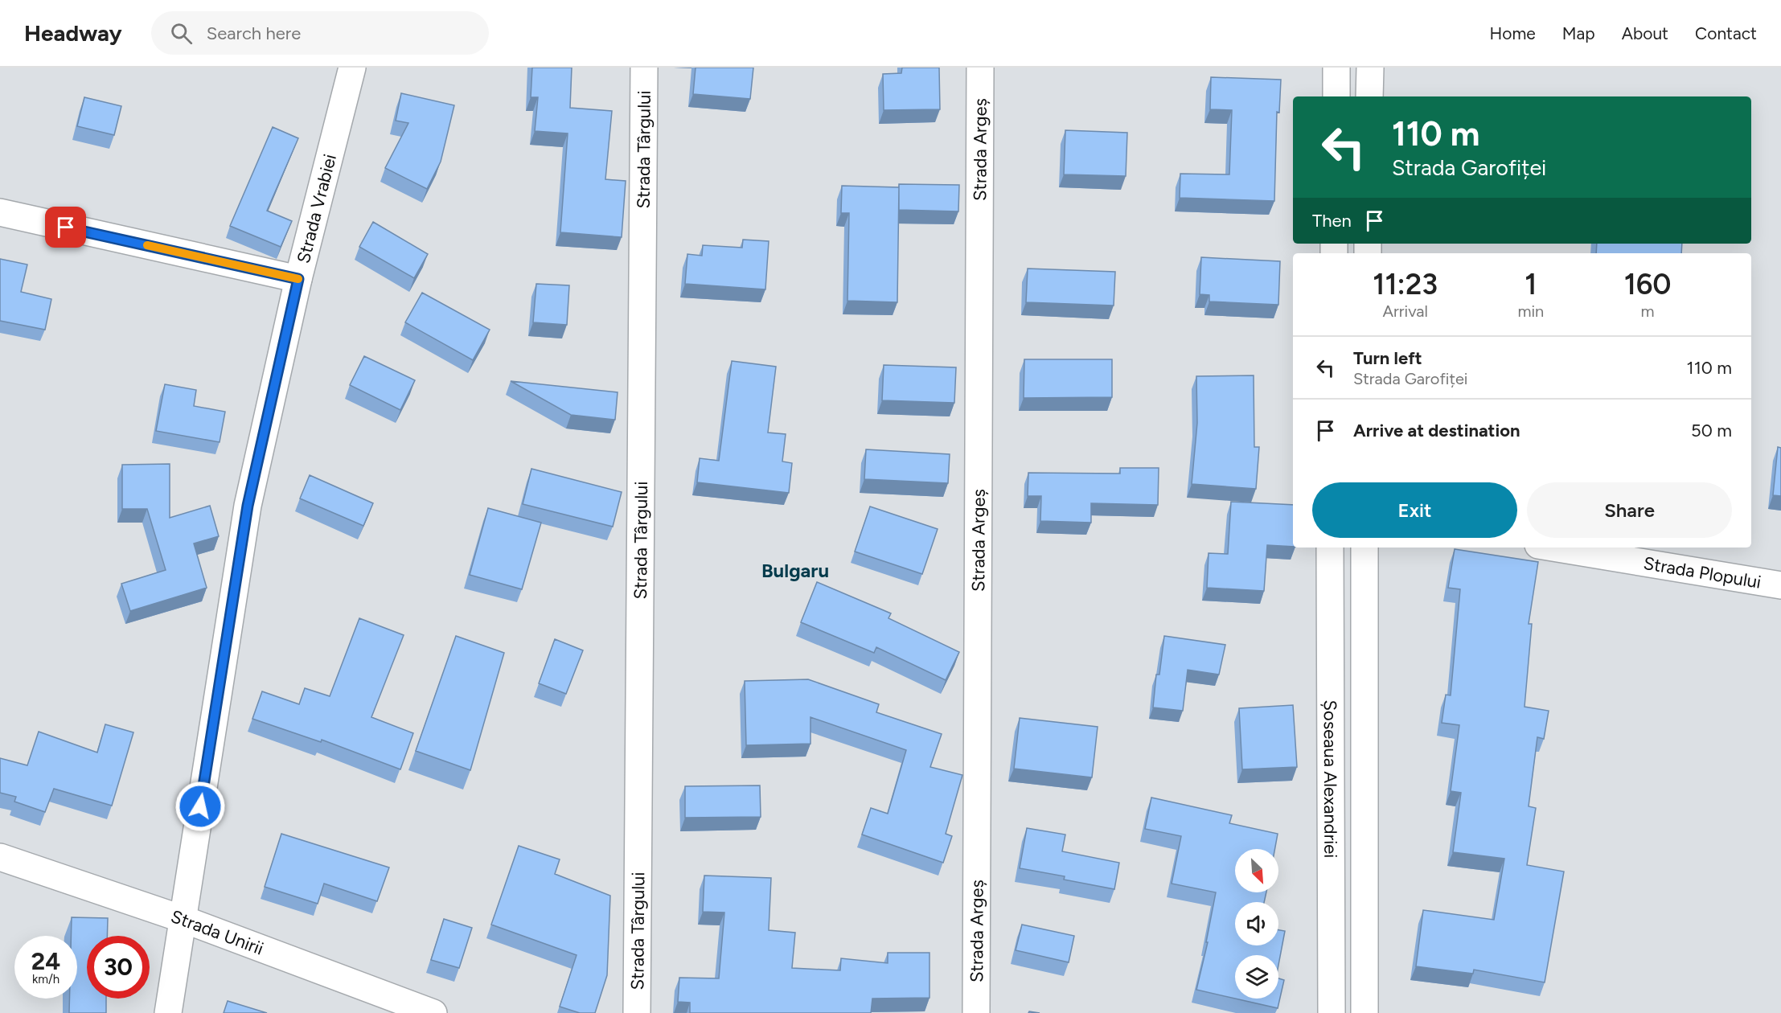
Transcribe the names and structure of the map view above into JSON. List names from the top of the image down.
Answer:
{
  "streets": {
    "main road": [
      "Strada Târgului",
      "Strada Argeș",
      "Strada Vrabiei",
      "Strada Plopului",
      "Șoseaua Alexandriei",
      "Strada Unirii"
    ]
  },
  "crossings": [
    ["Strada Vrabiei", "Strada Unirii"]
  ],
  "districts": ["Bulgaru"],
  "north": "bottom right",
  "page": {
    "header": "Headway",
    "search": "Search here",
    "nav": [
      "Home",
      "Map",
      "About",
      "Contact"
    ],
    "turn": ["110 m", "Strada Garofiței"],
    "then": "Then",
    "eta": [
      "11:23",
      "Arrival",
      "1",
      "min",
      "160",
      "m"
    ],
    "list": [
      {
        "name": "Turn left",
        "note": "Strada Garofiței",
        "value": "110 m"
      },
      {
        "name": "Arrive at destination",
        "value": "50 m"
      }
    ],
    "buttons": ["Exit", "Share"],
    "speed": "24 km/h",
    "limit": "30"
  }
}
